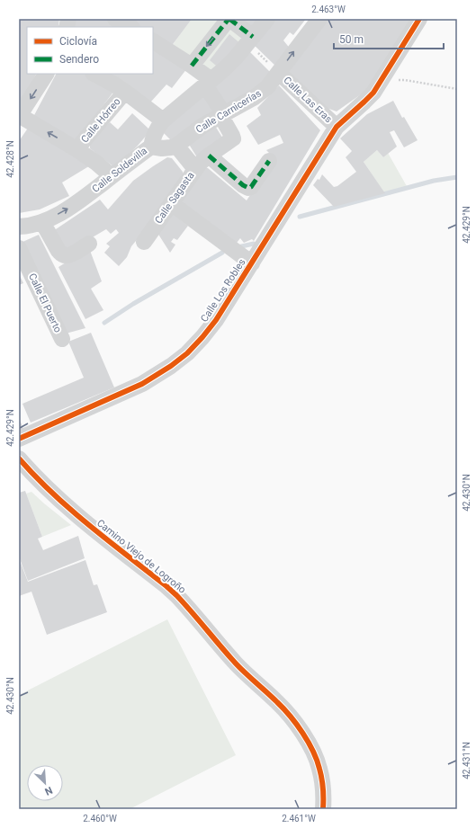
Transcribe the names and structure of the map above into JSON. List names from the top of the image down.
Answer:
{
  "streets": {
    "street": [
      "Calle Las Eras",
      "Calle Carnicerías",
      "Calle Hórreo",
      "Calle Soldevilla",
      "Calle Sagasta",
      "Calle Los Robles",
      "Calle El Puerto",
      "Camino Viejo de Logroño"
    ]
  },
  "crossings": [
    ["Calle Las Eras", "Calle Carnicerías"],
    ["Calle Las Eras", "Calle Los Robles"],
    ["Calle Carnicerías", "Calle Sagasta"],
    ["Calle Hórreo", "Calle Soldevilla"]
  ],
  "legend": ["Ciclovía", "Sendero"],
  "scale_bar": "50 m",
  "north": "bottom right",
  "coordinates": [
    "2.463°W",
    "42.428°N",
    "42.429°N",
    "42.430°N",
    "42.431°N",
    "2.460°W",
    "2.461°W"
  ]
}
